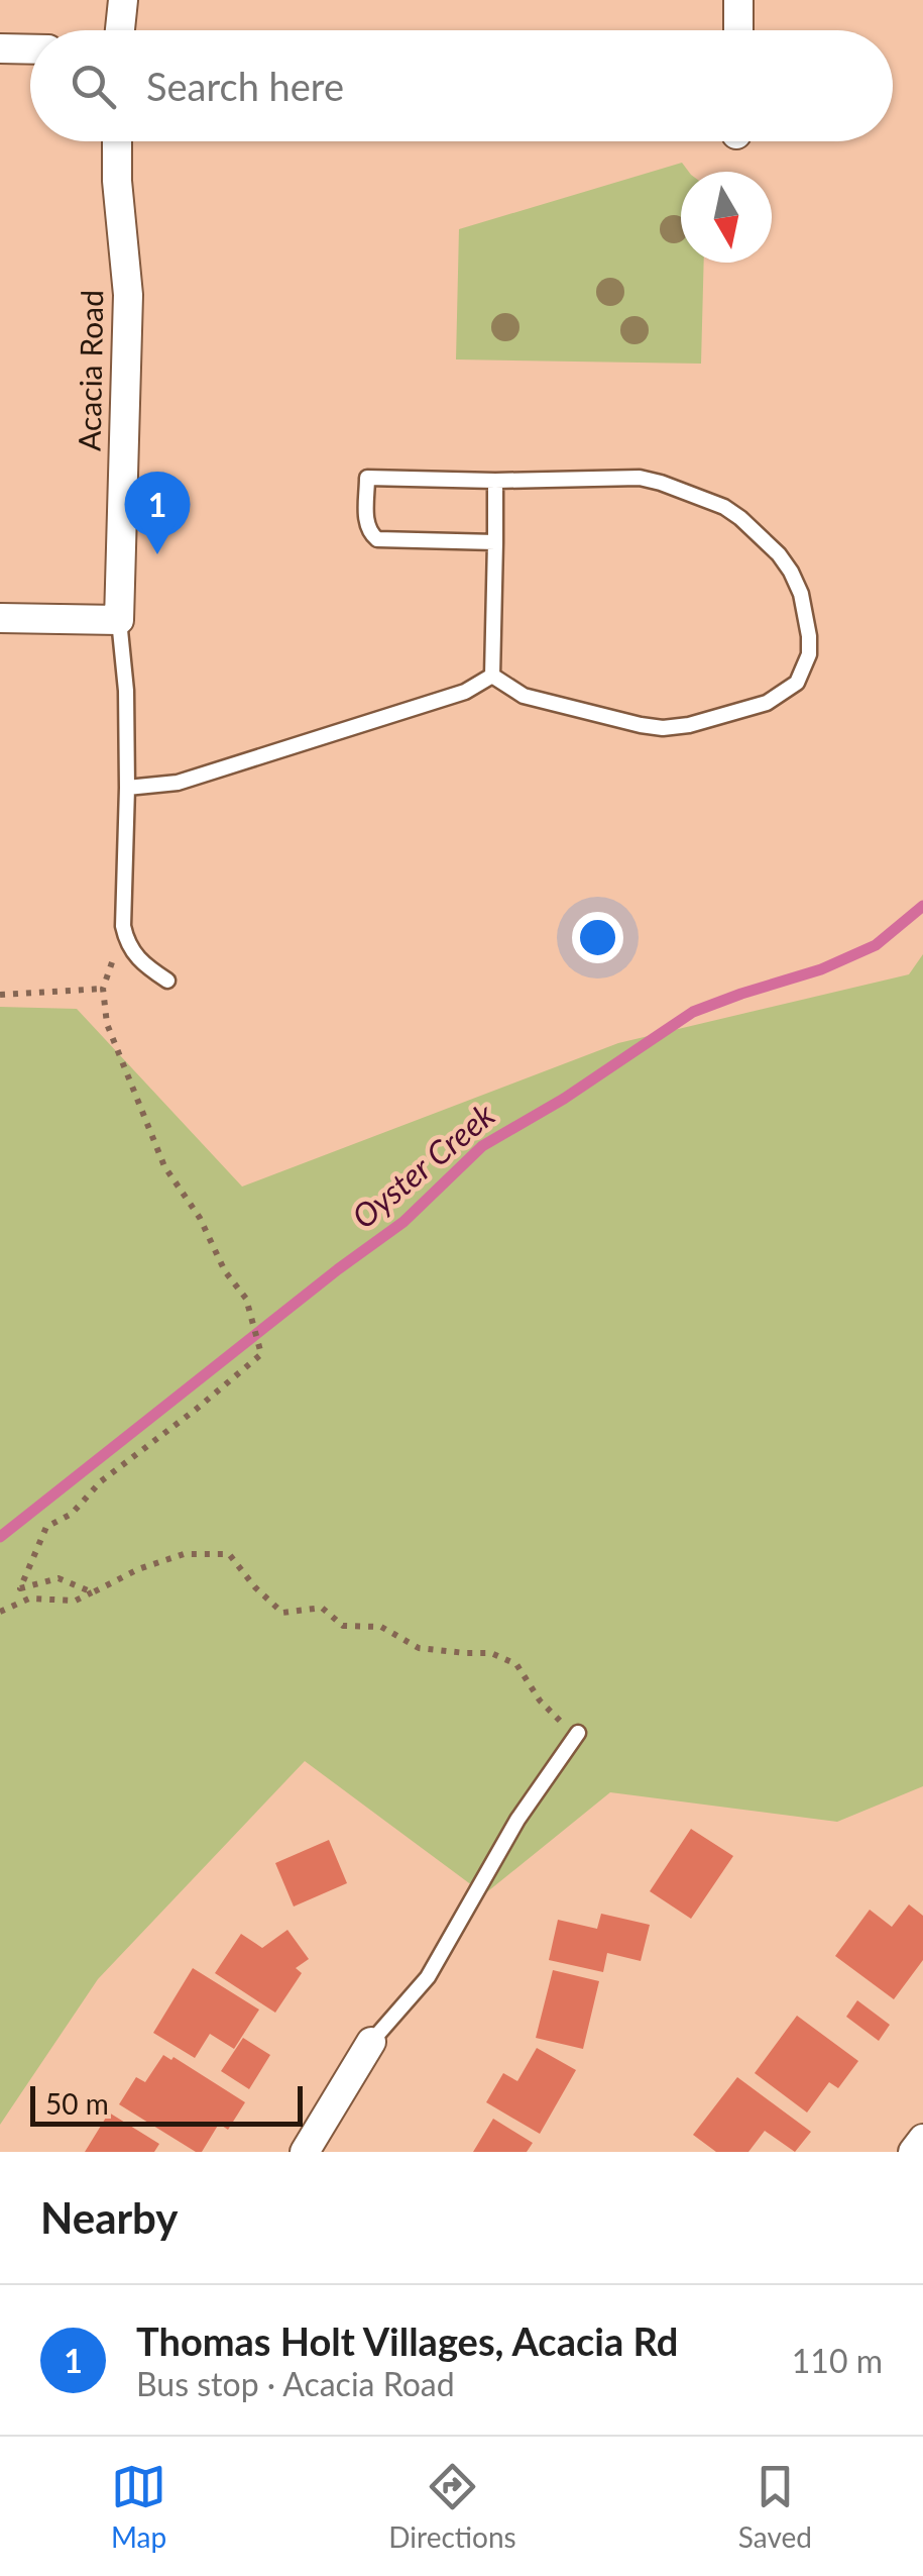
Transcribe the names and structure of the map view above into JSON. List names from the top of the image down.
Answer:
{
  "streets": {
    "street": ["Acacia Road"]
  },
  "water": ["Oyster Creek"],
  "scale_bar": "50 m",
  "north": "bottom",
  "page": {
    "search": "Search here",
    "pins": "1",
    "scale": "50 m",
    "heading": "Nearby",
    "list": [
      {
        "mark": "1",
        "name": "Thomas Holt Villages, Acacia Rd",
        "note": "Bus stop · Acacia Road",
        "value": "110 m"
      }
    ],
    "nav": ["Map", "Directions", "Saved"]
  }
}
